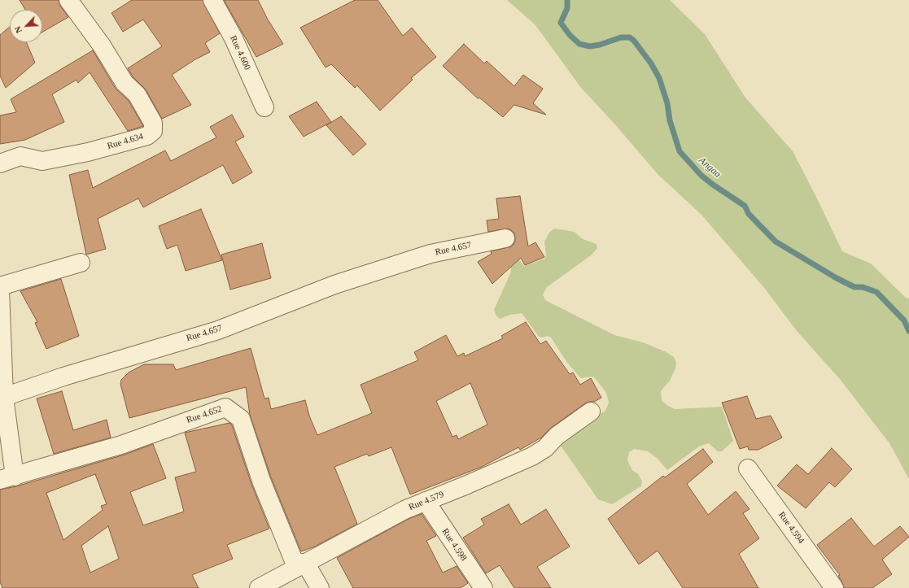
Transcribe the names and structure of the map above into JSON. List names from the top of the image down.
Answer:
{
  "streets": {
    "street": [
      "Rue 4.600",
      "Rue 4.634",
      "Rue 4.657",
      "Rue 4.652",
      "Rue 4.579",
      "Rue 4.594",
      "Rue 4.598"
    ]
  },
  "crossings": [
    ["Rue 4.652", "Rue 4.579"],
    ["Rue 4.579", "Rue 4.598"]
  ],
  "water": ["Angaa"],
  "north": "bottom left"
}
